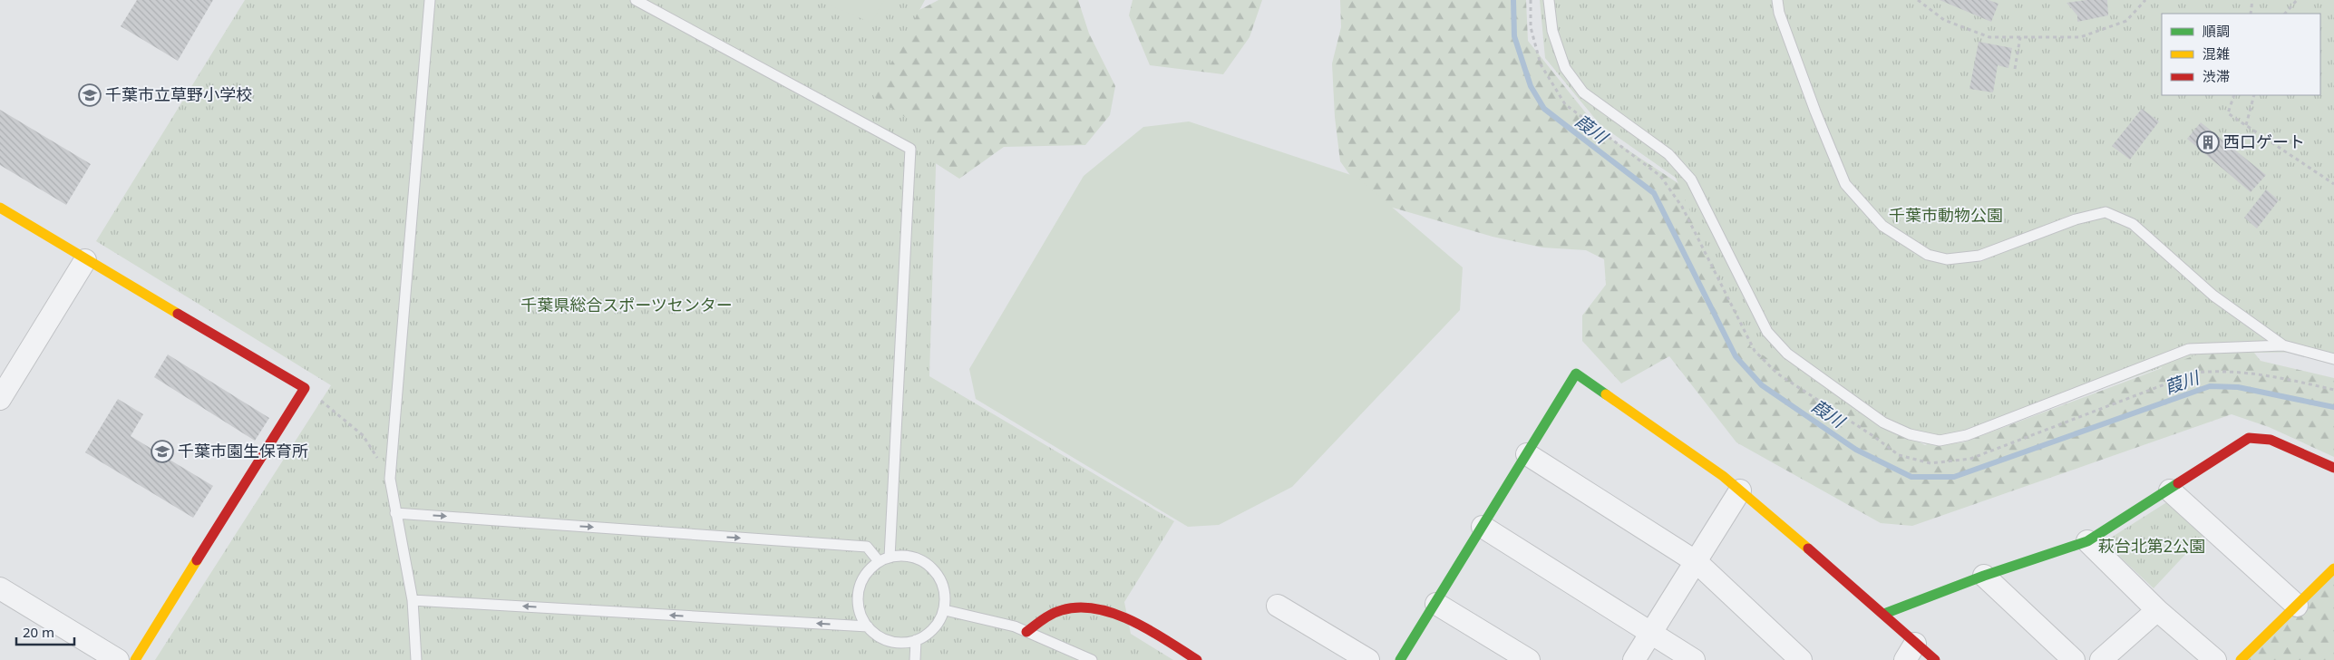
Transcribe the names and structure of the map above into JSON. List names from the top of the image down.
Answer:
{
  "water": ["葭川"],
  "parks": ["千葉市動物公園", "千葉県総合スポーツセンター", "萩台北第2公園"],
  "places": {
    "school or university": ["千葉市立草野小学校", "千葉市園生保育所"],
    "building": ["西口ゲート"]
  },
  "legend": ["順調", "混雑", "渋滞"],
  "scale_bar": "20 m"
}
